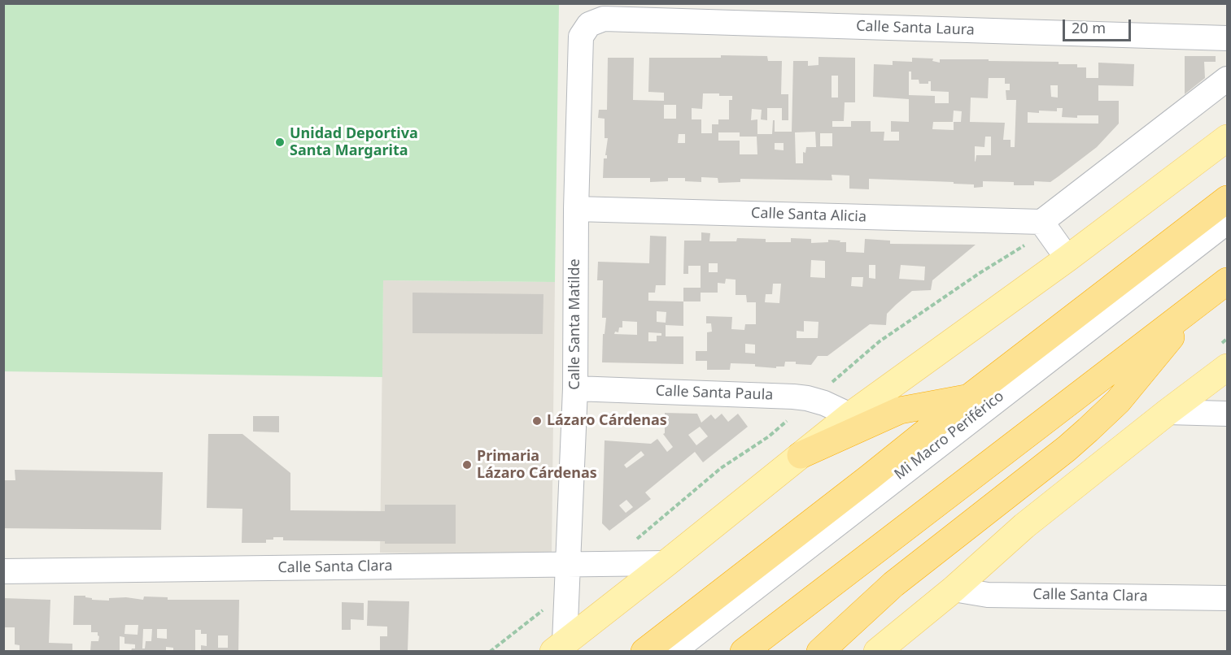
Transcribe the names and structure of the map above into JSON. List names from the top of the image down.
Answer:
{
  "streets": {
    "street": [
      "Calle Santa Laura",
      "Calle Santa Alicia",
      "Calle Santa Matilde",
      "Calle Santa Paula",
      "Mi Macro Periférico",
      "Calle Santa Clara"
    ]
  },
  "crossings": [
    ["Calle Santa Laura", "Calle Santa Matilde"],
    ["Calle Santa Alicia", "Calle Santa Matilde"],
    ["Calle Santa Matilde", "Calle Santa Paula"],
    ["Calle Santa Matilde", "Calle Santa Clara"]
  ],
  "places": ["Unidad Deportiva Santa Margarita", "Lázaro Cárdenas", "Primaria Lázaro Cárdenas"],
  "scale_bar": "20 m"
}
